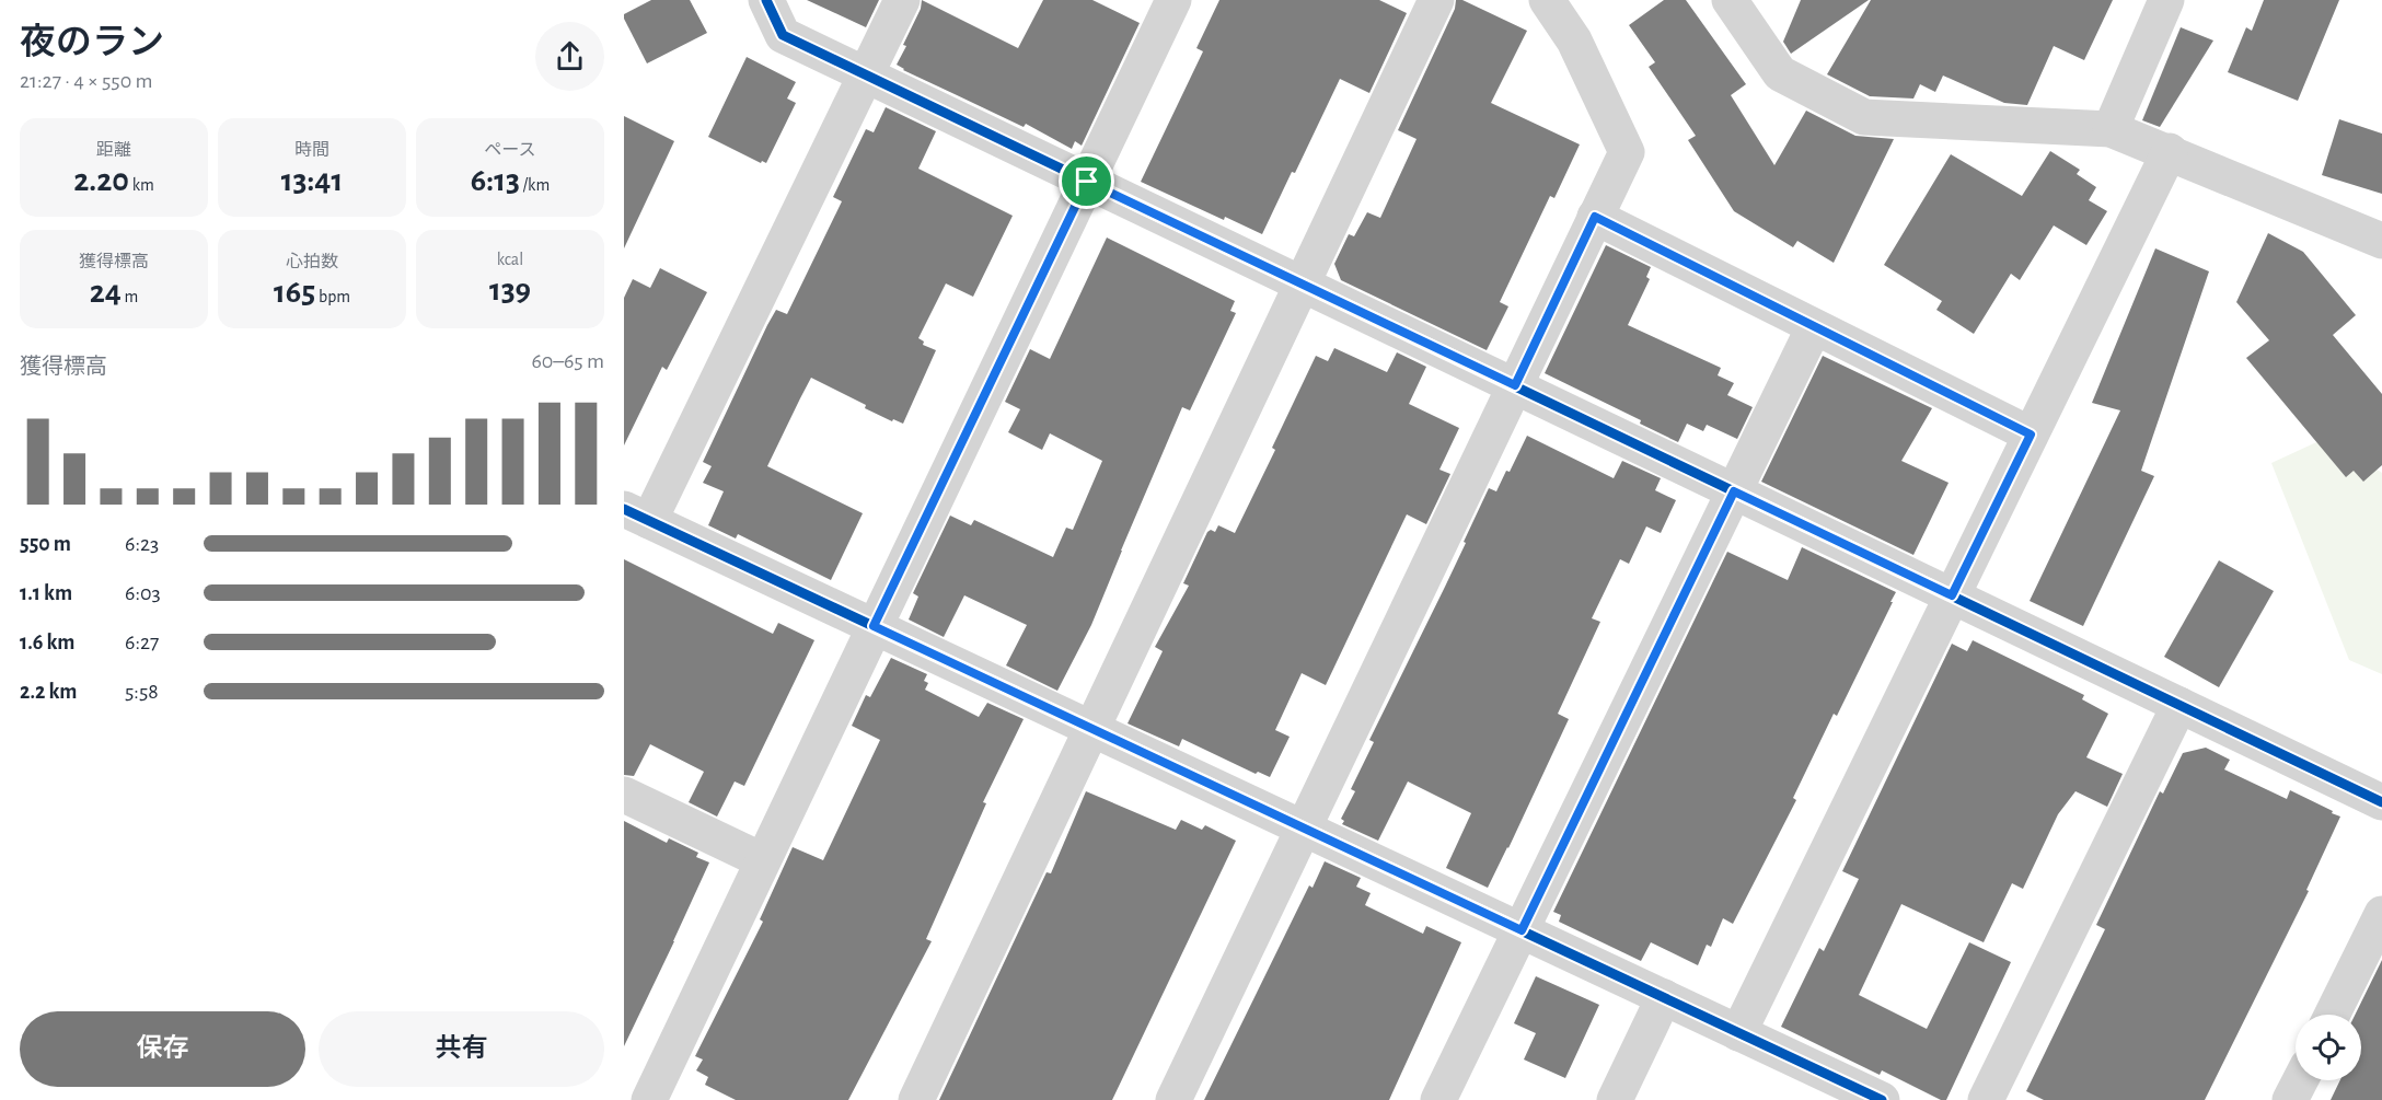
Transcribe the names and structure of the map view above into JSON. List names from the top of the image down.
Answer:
{
  "page": {
    "heading": ["夜のラン", "21:27 · 4 × 550 m"],
    "stats": [
      ["距離", "2.20 km"],
      ["時間", "13:41"],
      ["ペース", "6:13 /km"],
      ["獲得標高", "24 m"],
      ["心拍数", "165 bpm"],
      ["kcal", "139"]
    ],
    "chart": ["獲得標高", "60–65 m"],
    "list": [
      {
        "name": "550 m",
        "note": "6:23"
      },
      {
        "name": "1.1 km",
        "note": "6:03"
      },
      {
        "name": "1.6 km",
        "note": "6:27"
      },
      {
        "name": "2.2 km",
        "note": "5:58"
      }
    ],
    "buttons": ["保存", "共有"]
  }
}
